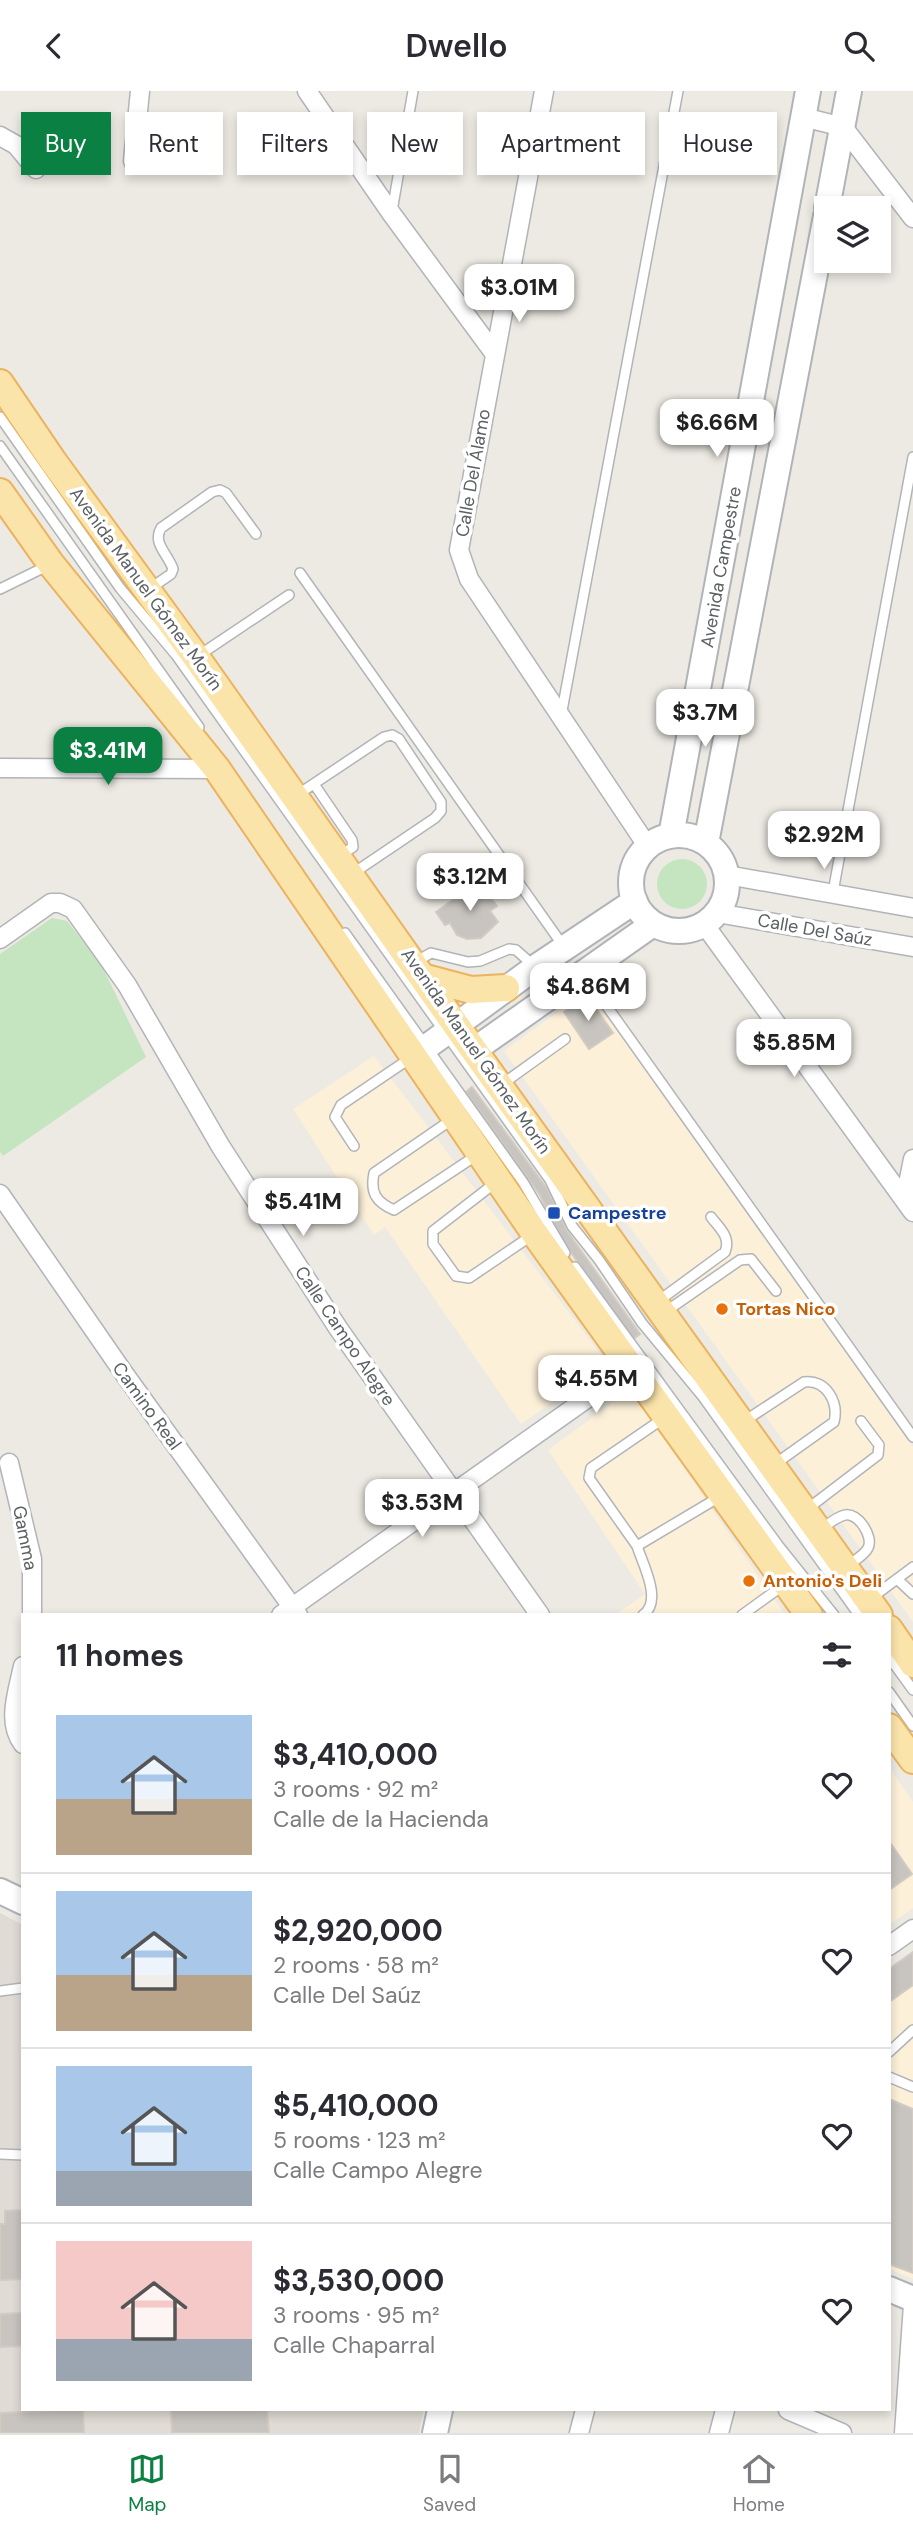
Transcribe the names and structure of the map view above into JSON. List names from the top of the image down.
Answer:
{
  "streets": {
    "main road": ["Avenida Manuel Gómez Morín"],
    "street": [
      "Calle Del Álamo",
      "Avenida Campestre",
      "Calle Del Saúz",
      "Calle Campo Alegre",
      "Camino Real",
      "Gamma"
    ]
  },
  "crossings": [
    ["Calle Del Álamo", "Avenida Campestre"],
    ["Calle Del Álamo", "Calle Del Saúz"],
    ["Avenida Campestre", "Calle Del Saúz"]
  ],
  "places": {
    "transit": ["Campestre"],
    "other": ["Tortas Nico", "Antonio's Deli"]
  },
  "page": {
    "header": "Dwello",
    "chip": [
      "Buy",
      "Rent",
      "Filters",
      "New",
      "Apartment",
      "House"
    ],
    "price": [
      "$3.01M",
      "$6.66M",
      "$3.7M",
      "$3.41M",
      "$2.92M",
      "$3.12M",
      "$4.86M",
      "$5.85M",
      "$5.41M",
      "$4.55M",
      "$3.53M"
    ],
    "heading": "11 homes",
    "list": [
      {
        "name": "$3,410,000",
        "note": "3 rooms · 92 m² · Calle de la Hacienda"
      },
      {
        "name": "$2,920,000",
        "note": "2 rooms · 58 m² · Calle Del Saúz"
      },
      {
        "name": "$5,410,000",
        "note": "5 rooms · 123 m² · Calle Campo Alegre"
      },
      {
        "name": "$3,530,000",
        "note": "3 rooms · 95 m² · Calle Chaparral"
      }
    ],
    "tabs": ["Map", "Saved", "Home"]
  }
}
